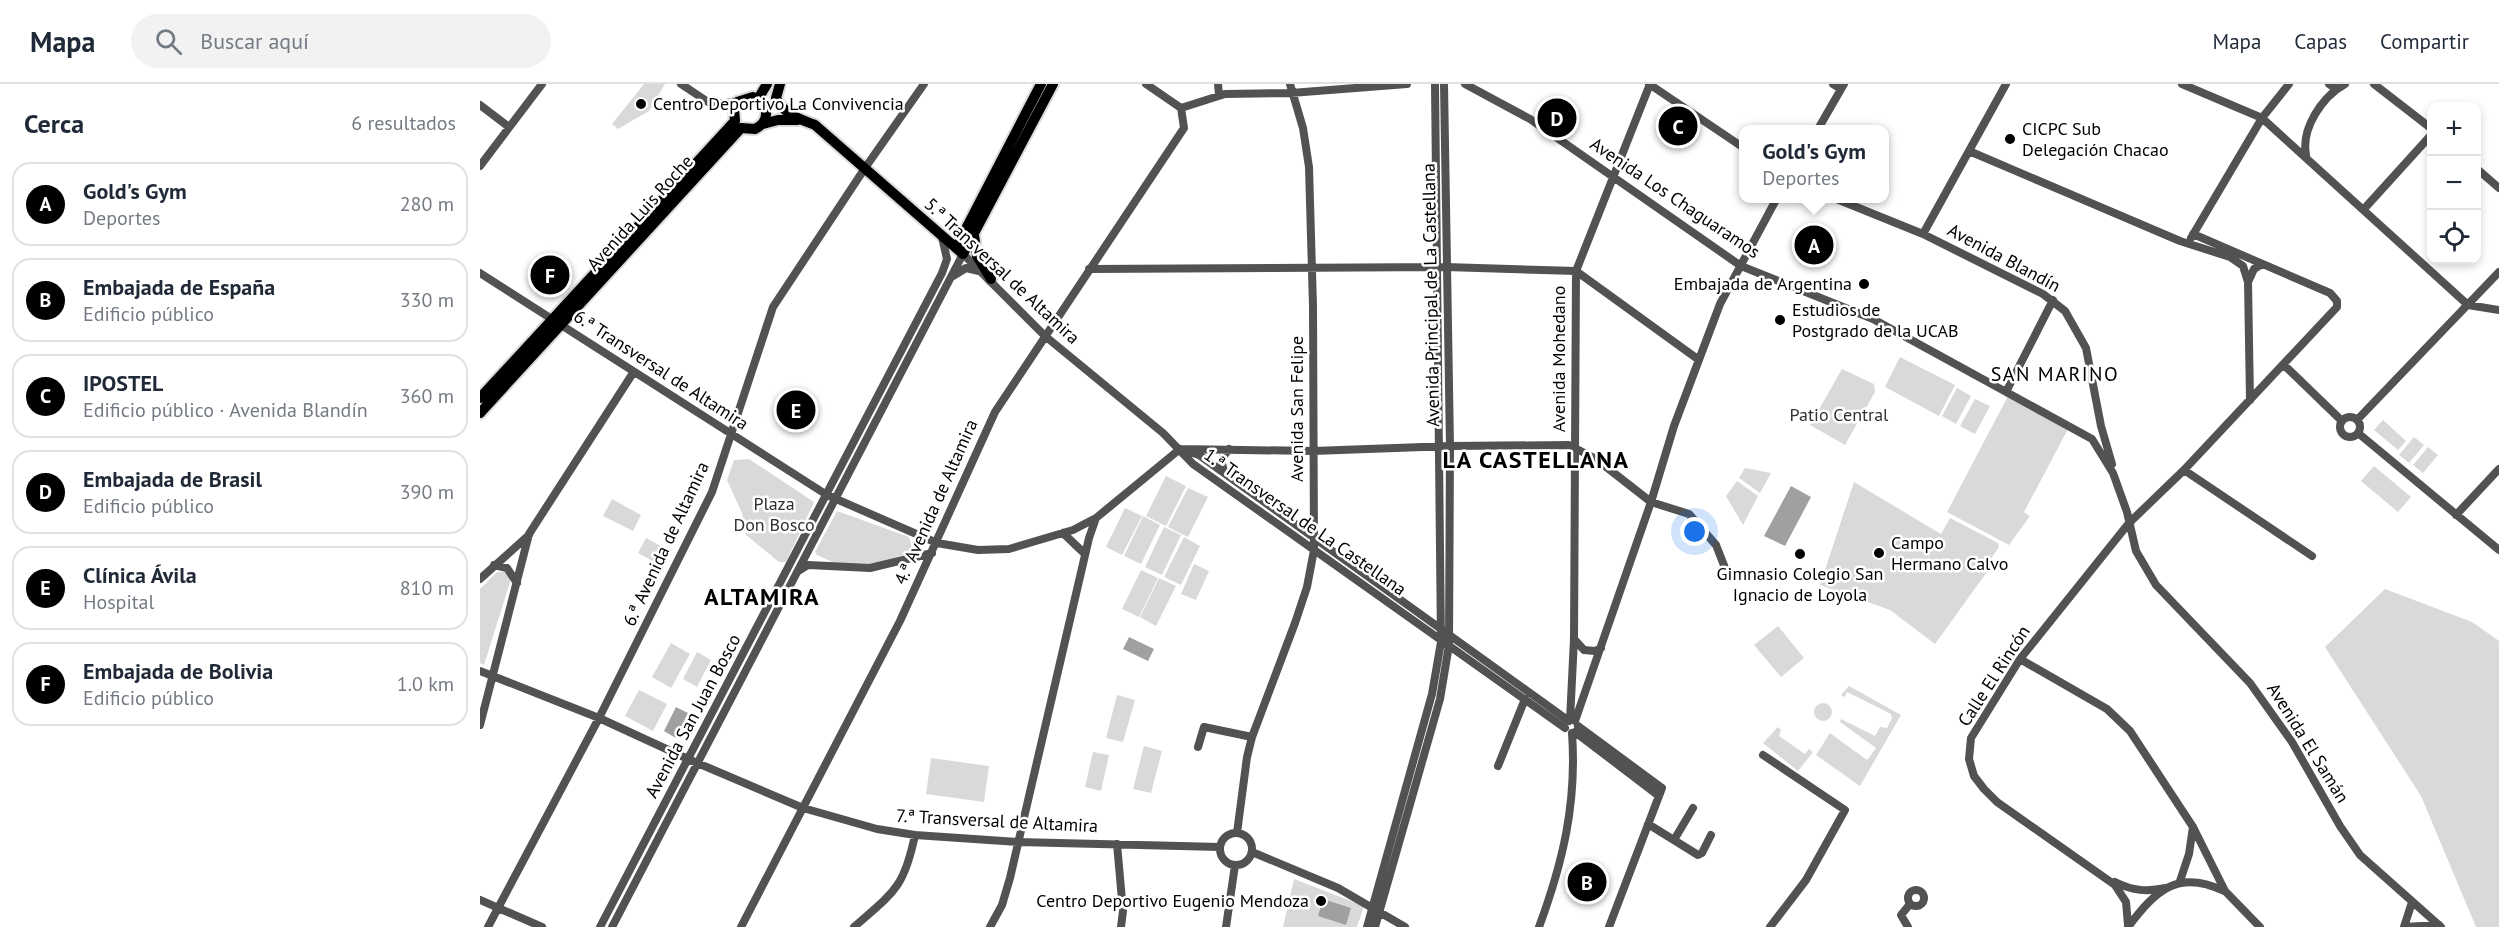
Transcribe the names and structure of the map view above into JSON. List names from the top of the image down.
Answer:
{
  "streets": {
    "main road": ["Avenida Luis Roche", "5.ª Transversal de Altamira", "Avenida San Juan Bosco"],
    "street": [
      "Avenida Los Chaguaramos",
      "Avenida Blandín",
      "Avenida Principal de La Castellana",
      "Avenida Mohedano",
      "6.ª Transversal de Altamira",
      "Avenida San Felipe",
      "4.ª Avenida de Altamira",
      "1.ª Transversal de La Castellana",
      "6.ª Avenida de Altamira",
      "Calle El Rincón",
      "Avenida El Samán",
      "7.ª Transversal de Altamira"
    ]
  },
  "crossings": [
    ["Avenida Los Chaguaramos", "Avenida Blandín"],
    ["Avenida Los Chaguaramos", "Avenida Mohedano"],
    ["Avenida Los Chaguaramos", "Avenida El Samán"],
    ["Avenida Luis Roche", "6.ª Transversal de Altamira"],
    ["Avenida Blandín", "Avenida El Samán"],
    ["5.ª Transversal de Altamira", "6.ª Transversal de Altamira"],
    ["5.ª Transversal de Altamira", "4.ª Avenida de Altamira"],
    ["5.ª Transversal de Altamira", "1.ª Transversal de La Castellana"],
    ["5.ª Transversal de Altamira", "6.ª Avenida de Altamira"],
    ["5.ª Transversal de Altamira", "Avenida San Juan Bosco"],
    ["Avenida Principal de La Castellana", "1.ª Transversal de La Castellana"],
    ["Avenida Mohedano", "1.ª Transversal de La Castellana"],
    ["6.ª Transversal de Altamira", "4.ª Avenida de Altamira"],
    ["6.ª Transversal de Altamira", "1.ª Transversal de La Castellana"],
    ["6.ª Transversal de Altamira", "6.ª Avenida de Altamira"],
    ["6.ª Transversal de Altamira", "Avenida San Juan Bosco"],
    ["Avenida San Felipe", "1.ª Transversal de La Castellana"],
    ["Avenida San Felipe", "7.ª Transversal de Altamira"],
    ["4.ª Avenida de Altamira", "7.ª Transversal de Altamira"],
    ["6.ª Avenida de Altamira", "7.ª Transversal de Altamira"],
    ["Calle El Rincón", "Avenida El Samán"],
    ["Avenida San Juan Bosco", "7.ª Transversal de Altamira"]
  ],
  "districts": ["SAN MARINO", "LA CASTELLANA", "ALTAMIRA"],
  "parks": ["Patio Central", "Plaza Don Bosco"],
  "places": [
    "Centro Deportivo La Convivencia",
    "CICPC Sub Delegación Chacao",
    "Embajada de Argentina",
    "Estudios de Postgrado de la UCAB",
    "Campo Hermano Calvo",
    "Gimnasio Colegio San Ignacio de Loyola",
    "Centro Deportivo Eugenio Mendoza"
  ],
  "page": {
    "header": "Mapa",
    "search": "Buscar aquí",
    "nav": ["Mapa", "Capas", "Compartir"],
    "heading": ["Cerca", "6 resultados"],
    "pins": [
      "D",
      "C",
      "A",
      "F",
      "E",
      "B"
    ],
    "map_buttons": ["+", "−"],
    "popup": ["Gold's Gym", "Deportes"],
    "list": [
      {
        "mark": "A",
        "name": "Gold's Gym",
        "note": "Deportes",
        "value": "280 m"
      },
      {
        "mark": "B",
        "name": "Embajada de España",
        "note": "Edificio público",
        "value": "330 m"
      },
      {
        "mark": "C",
        "name": "IPOSTEL",
        "note": "Edificio público · Avenida Blandín",
        "value": "360 m"
      },
      {
        "mark": "D",
        "name": "Embajada de Brasil",
        "note": "Edificio público",
        "value": "390 m"
      },
      {
        "mark": "E",
        "name": "Clínica Ávila",
        "note": "Hospital",
        "value": "810 m"
      },
      {
        "mark": "F",
        "name": "Embajada de Bolivia",
        "note": "Edificio público",
        "value": "1.0 km"
      }
    ]
  }
}
